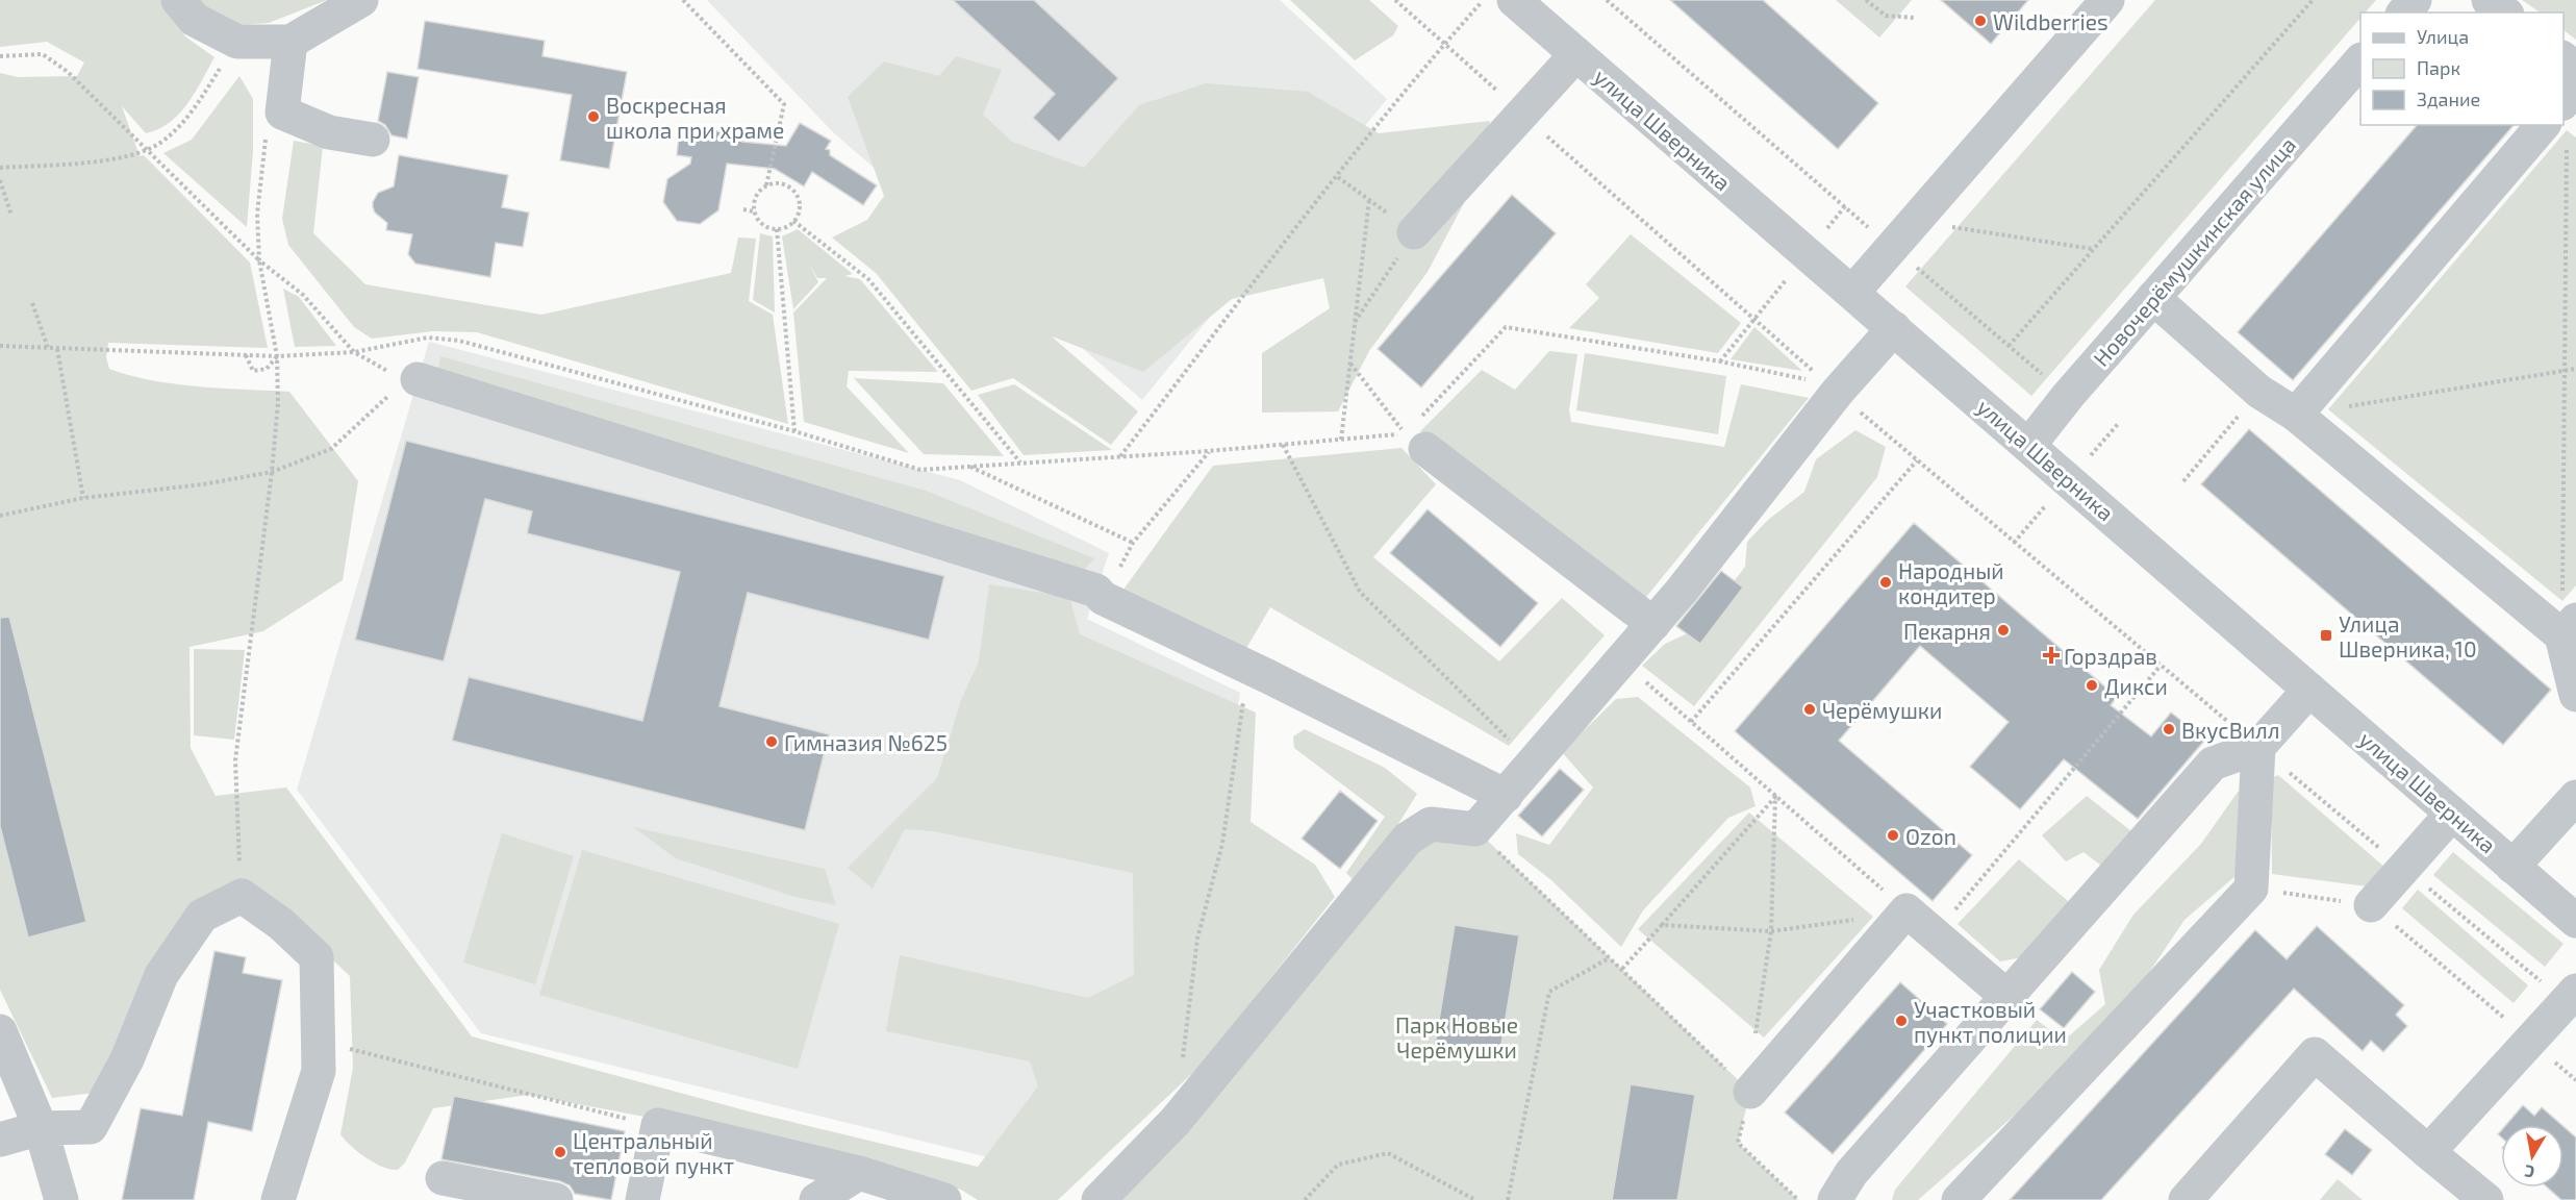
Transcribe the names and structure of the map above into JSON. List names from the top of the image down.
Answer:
{
  "streets": {
    "street": ["улица Шверника", "Новочерёмушкинская улица"]
  },
  "crossings": [
    ["улица Шверника", "Новочерёмушкинская улица"]
  ],
  "parks": ["Парк Новые Черёмушки"],
  "places": {
    "other": [
      "Wildberries",
      "Воскресная школа при храме",
      "Народный кондитер",
      "Пекарня",
      "Дикси",
      "Черёмушки",
      "ВкусВилл",
      "Гимназия №625",
      "Ozon",
      "Участковый пункт полиции",
      "Центральный тепловой пункт"
    ],
    "transit": ["Улица Шверника, 10"],
    "health": ["Горздрав"]
  },
  "legend": ["Улица", "Парк", "Здание"],
  "north": "bottom"
}
